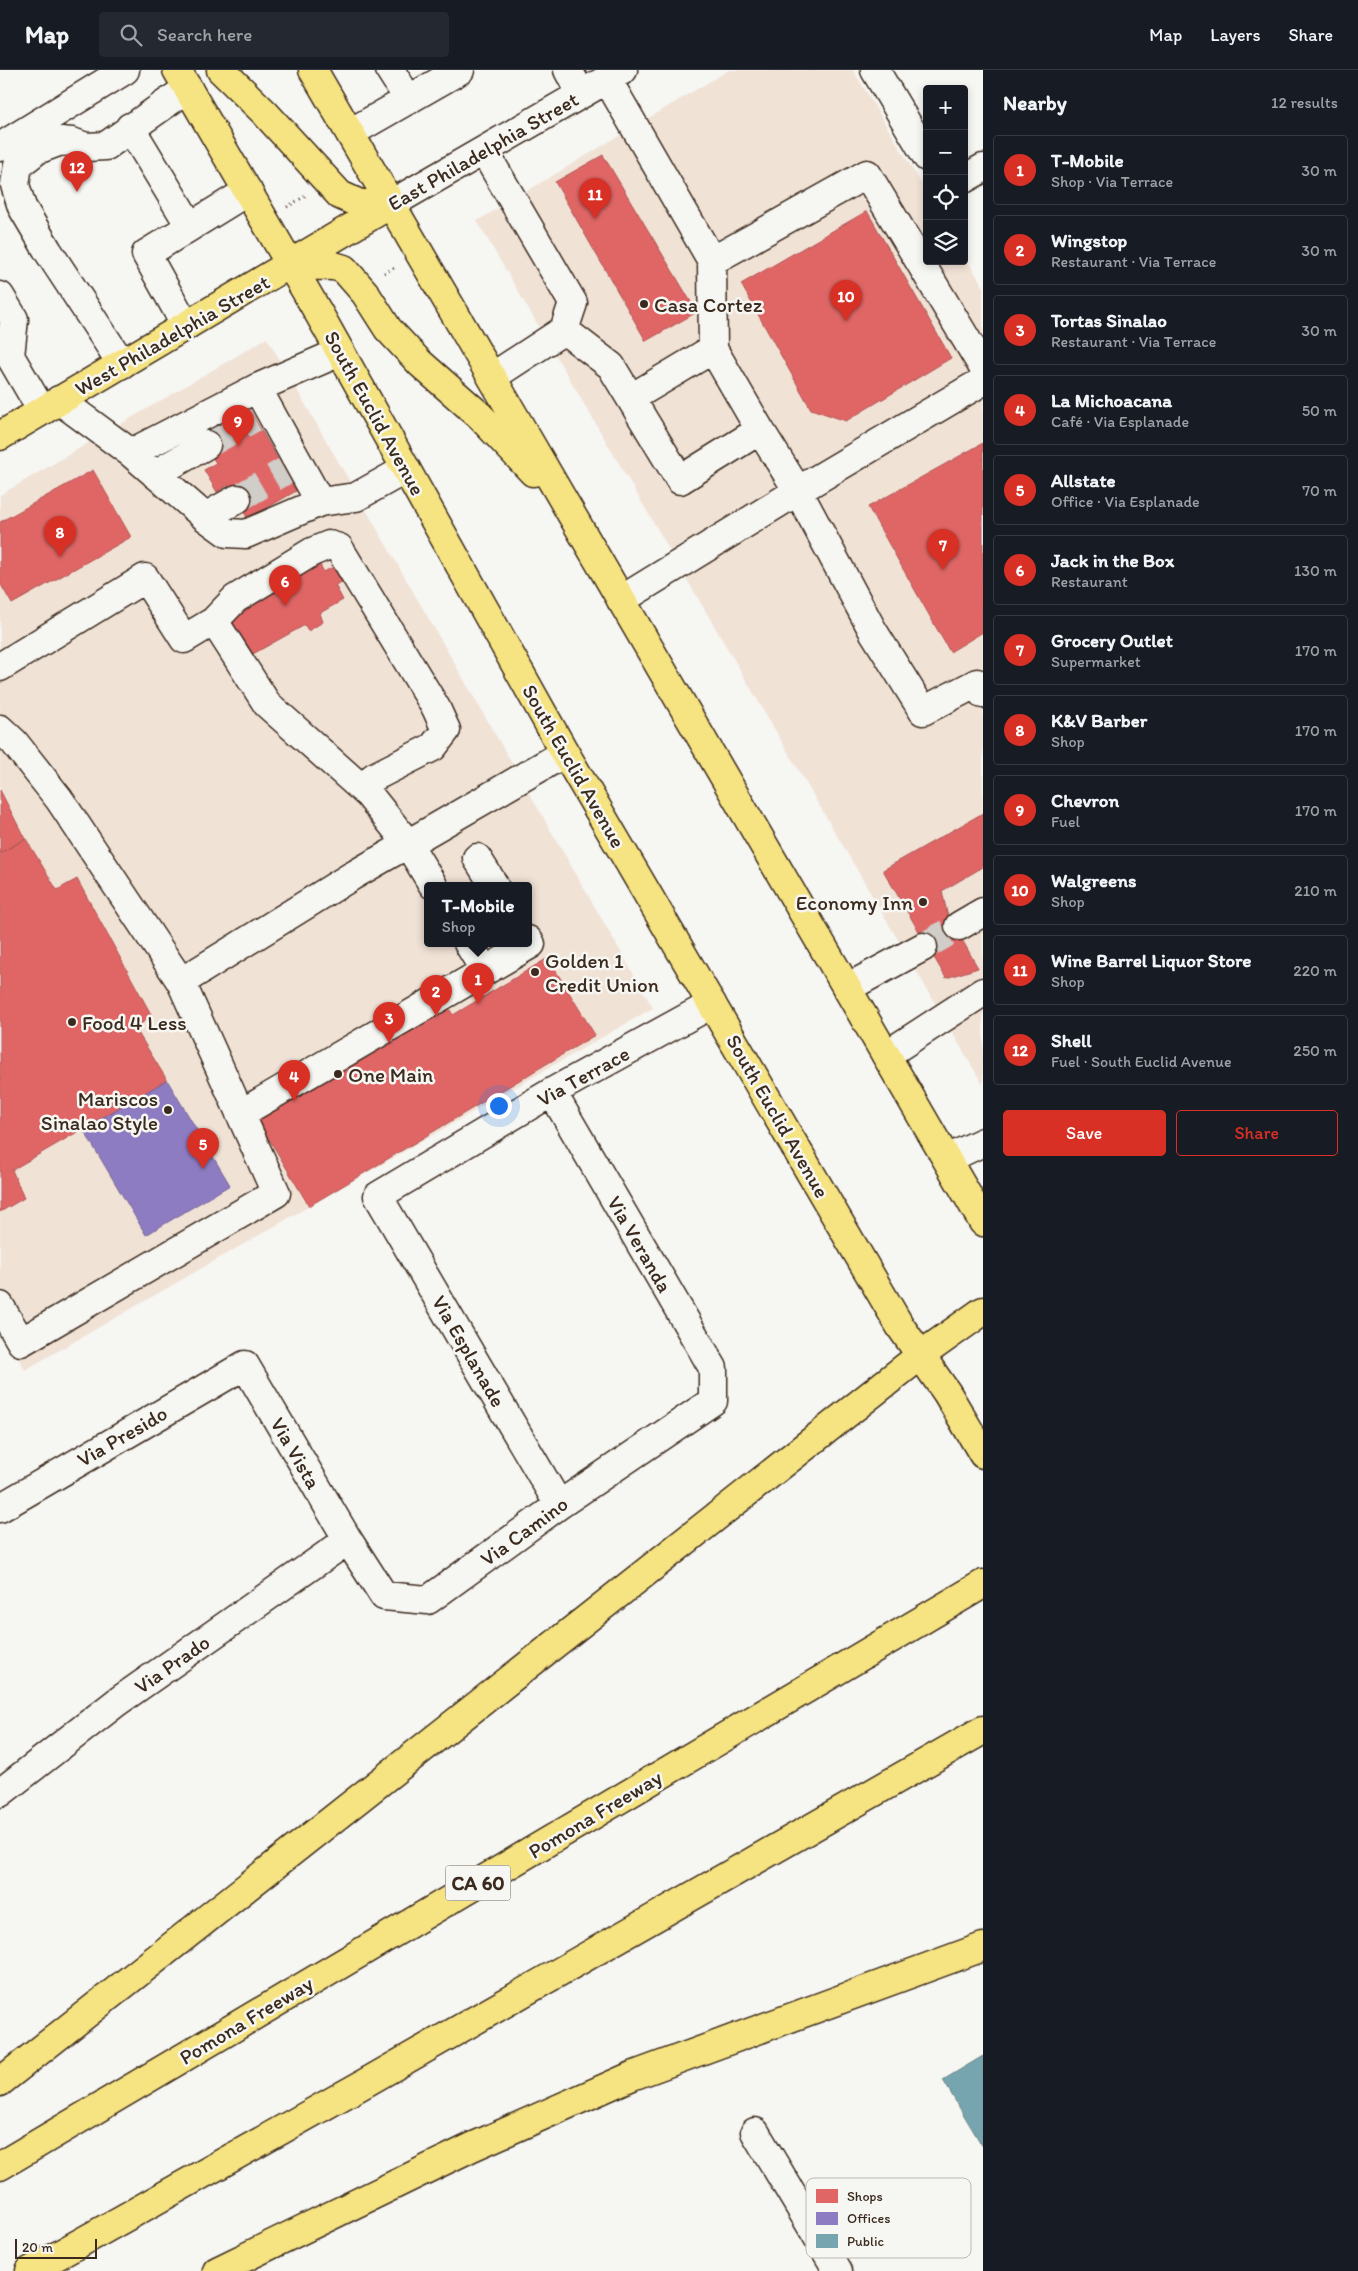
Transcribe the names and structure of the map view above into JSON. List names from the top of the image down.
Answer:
{
  "streets": {
    "main road": [
      "East Philadelphia Street",
      "West Philadelphia Street",
      "South Euclid Avenue",
      "Pomona Freeway",
      "CA 60"
    ],
    "street": [
      "Via Terrace",
      "Via Veranda",
      "Via Esplanade",
      "Via Presido",
      "Via Vista",
      "Via Camino",
      "Via Prado"
    ]
  },
  "crossings": [
    ["East Philadelphia Street", "West Philadelphia Street"],
    ["West Philadelphia Street", "South Euclid Avenue"],
    ["South Euclid Avenue", "Via Terrace"],
    ["Via Terrace", "Via Veranda"],
    ["Via Terrace", "Via Esplanade"],
    ["Via Veranda", "Via Camino"],
    ["Via Esplanade", "Via Camino"],
    ["Via Presido", "Via Vista"],
    ["Via Vista", "Via Camino"],
    ["Via Vista", "Via Prado"],
    ["Via Camino", "Via Prado"]
  ],
  "places": [
    "Casa Cortez",
    "Economy Inn",
    "Golden 1 Credit Union",
    "Food 4 Less",
    "One Main",
    "Mariscos Sinalao Style"
  ],
  "legend": ["Shops", "Offices", "Public"],
  "scale_bar": "20 m",
  "page": {
    "header": "Map",
    "search": "Search here",
    "nav": ["Map", "Layers", "Share"],
    "heading": ["Nearby", "12 results"],
    "map_buttons": ["+", "−"],
    "list": [
      {
        "mark": "1",
        "name": "T-Mobile",
        "note": "Shop · Via Terrace",
        "value": "30 m"
      },
      {
        "mark": "2",
        "name": "Wingstop",
        "note": "Restaurant · Via Terrace",
        "value": "30 m"
      },
      {
        "mark": "3",
        "name": "Tortas Sinalao",
        "note": "Restaurant · Via Terrace",
        "value": "30 m"
      },
      {
        "mark": "4",
        "name": "La Michoacana",
        "note": "Café · Via Esplanade",
        "value": "50 m"
      },
      {
        "mark": "5",
        "name": "Allstate",
        "note": "Office · Via Esplanade",
        "value": "70 m"
      },
      {
        "mark": "6",
        "name": "Jack in the Box",
        "note": "Restaurant",
        "value": "130 m"
      },
      {
        "mark": "7",
        "name": "Grocery Outlet",
        "note": "Supermarket",
        "value": "170 m"
      },
      {
        "mark": "8",
        "name": "K&V Barber",
        "note": "Shop",
        "value": "170 m"
      },
      {
        "mark": "9",
        "name": "Chevron",
        "note": "Fuel",
        "value": "170 m"
      },
      {
        "mark": "10",
        "name": "Walgreens",
        "note": "Shop",
        "value": "210 m"
      },
      {
        "mark": "11",
        "name": "Wine Barrel Liquor Store",
        "note": "Shop",
        "value": "220 m"
      },
      {
        "mark": "12",
        "name": "Shell",
        "note": "Fuel · South Euclid Avenue",
        "value": "250 m"
      }
    ],
    "pins": [
      "12",
      "11",
      "10",
      "9",
      "8",
      "7",
      "6",
      "1",
      "2",
      "3",
      "4",
      "5"
    ],
    "popup": ["T-Mobile", "Shop"],
    "buttons": ["Save", "Share"],
    "scale": "20 m"
  }
}
